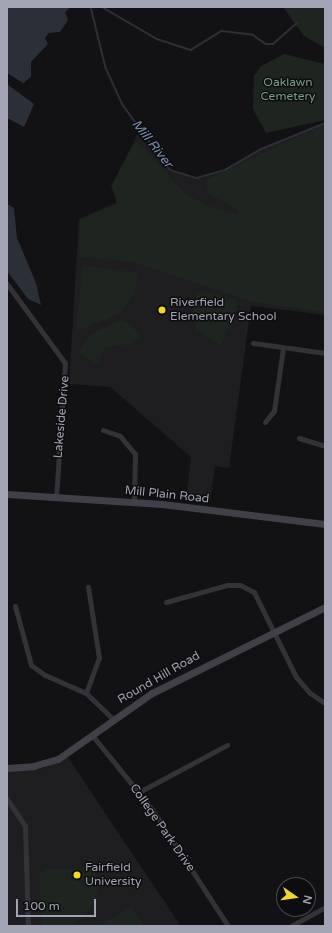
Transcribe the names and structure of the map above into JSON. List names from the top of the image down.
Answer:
{
  "streets": {
    "main road": ["Mill Plain Road", "Round Hill Road"],
    "street": ["Lakeside Drive", "College Park Drive"]
  },
  "crossings": [
    ["Lakeside Drive", "Mill Plain Road"],
    ["Round Hill Road", "College Park Drive"]
  ],
  "water": ["Mill River"],
  "parks": ["Oaklawn Cemetery"],
  "places": ["Riverfield Elementary School", "Fairfield University"],
  "scale_bar": "100 m",
  "north": "right"
}
